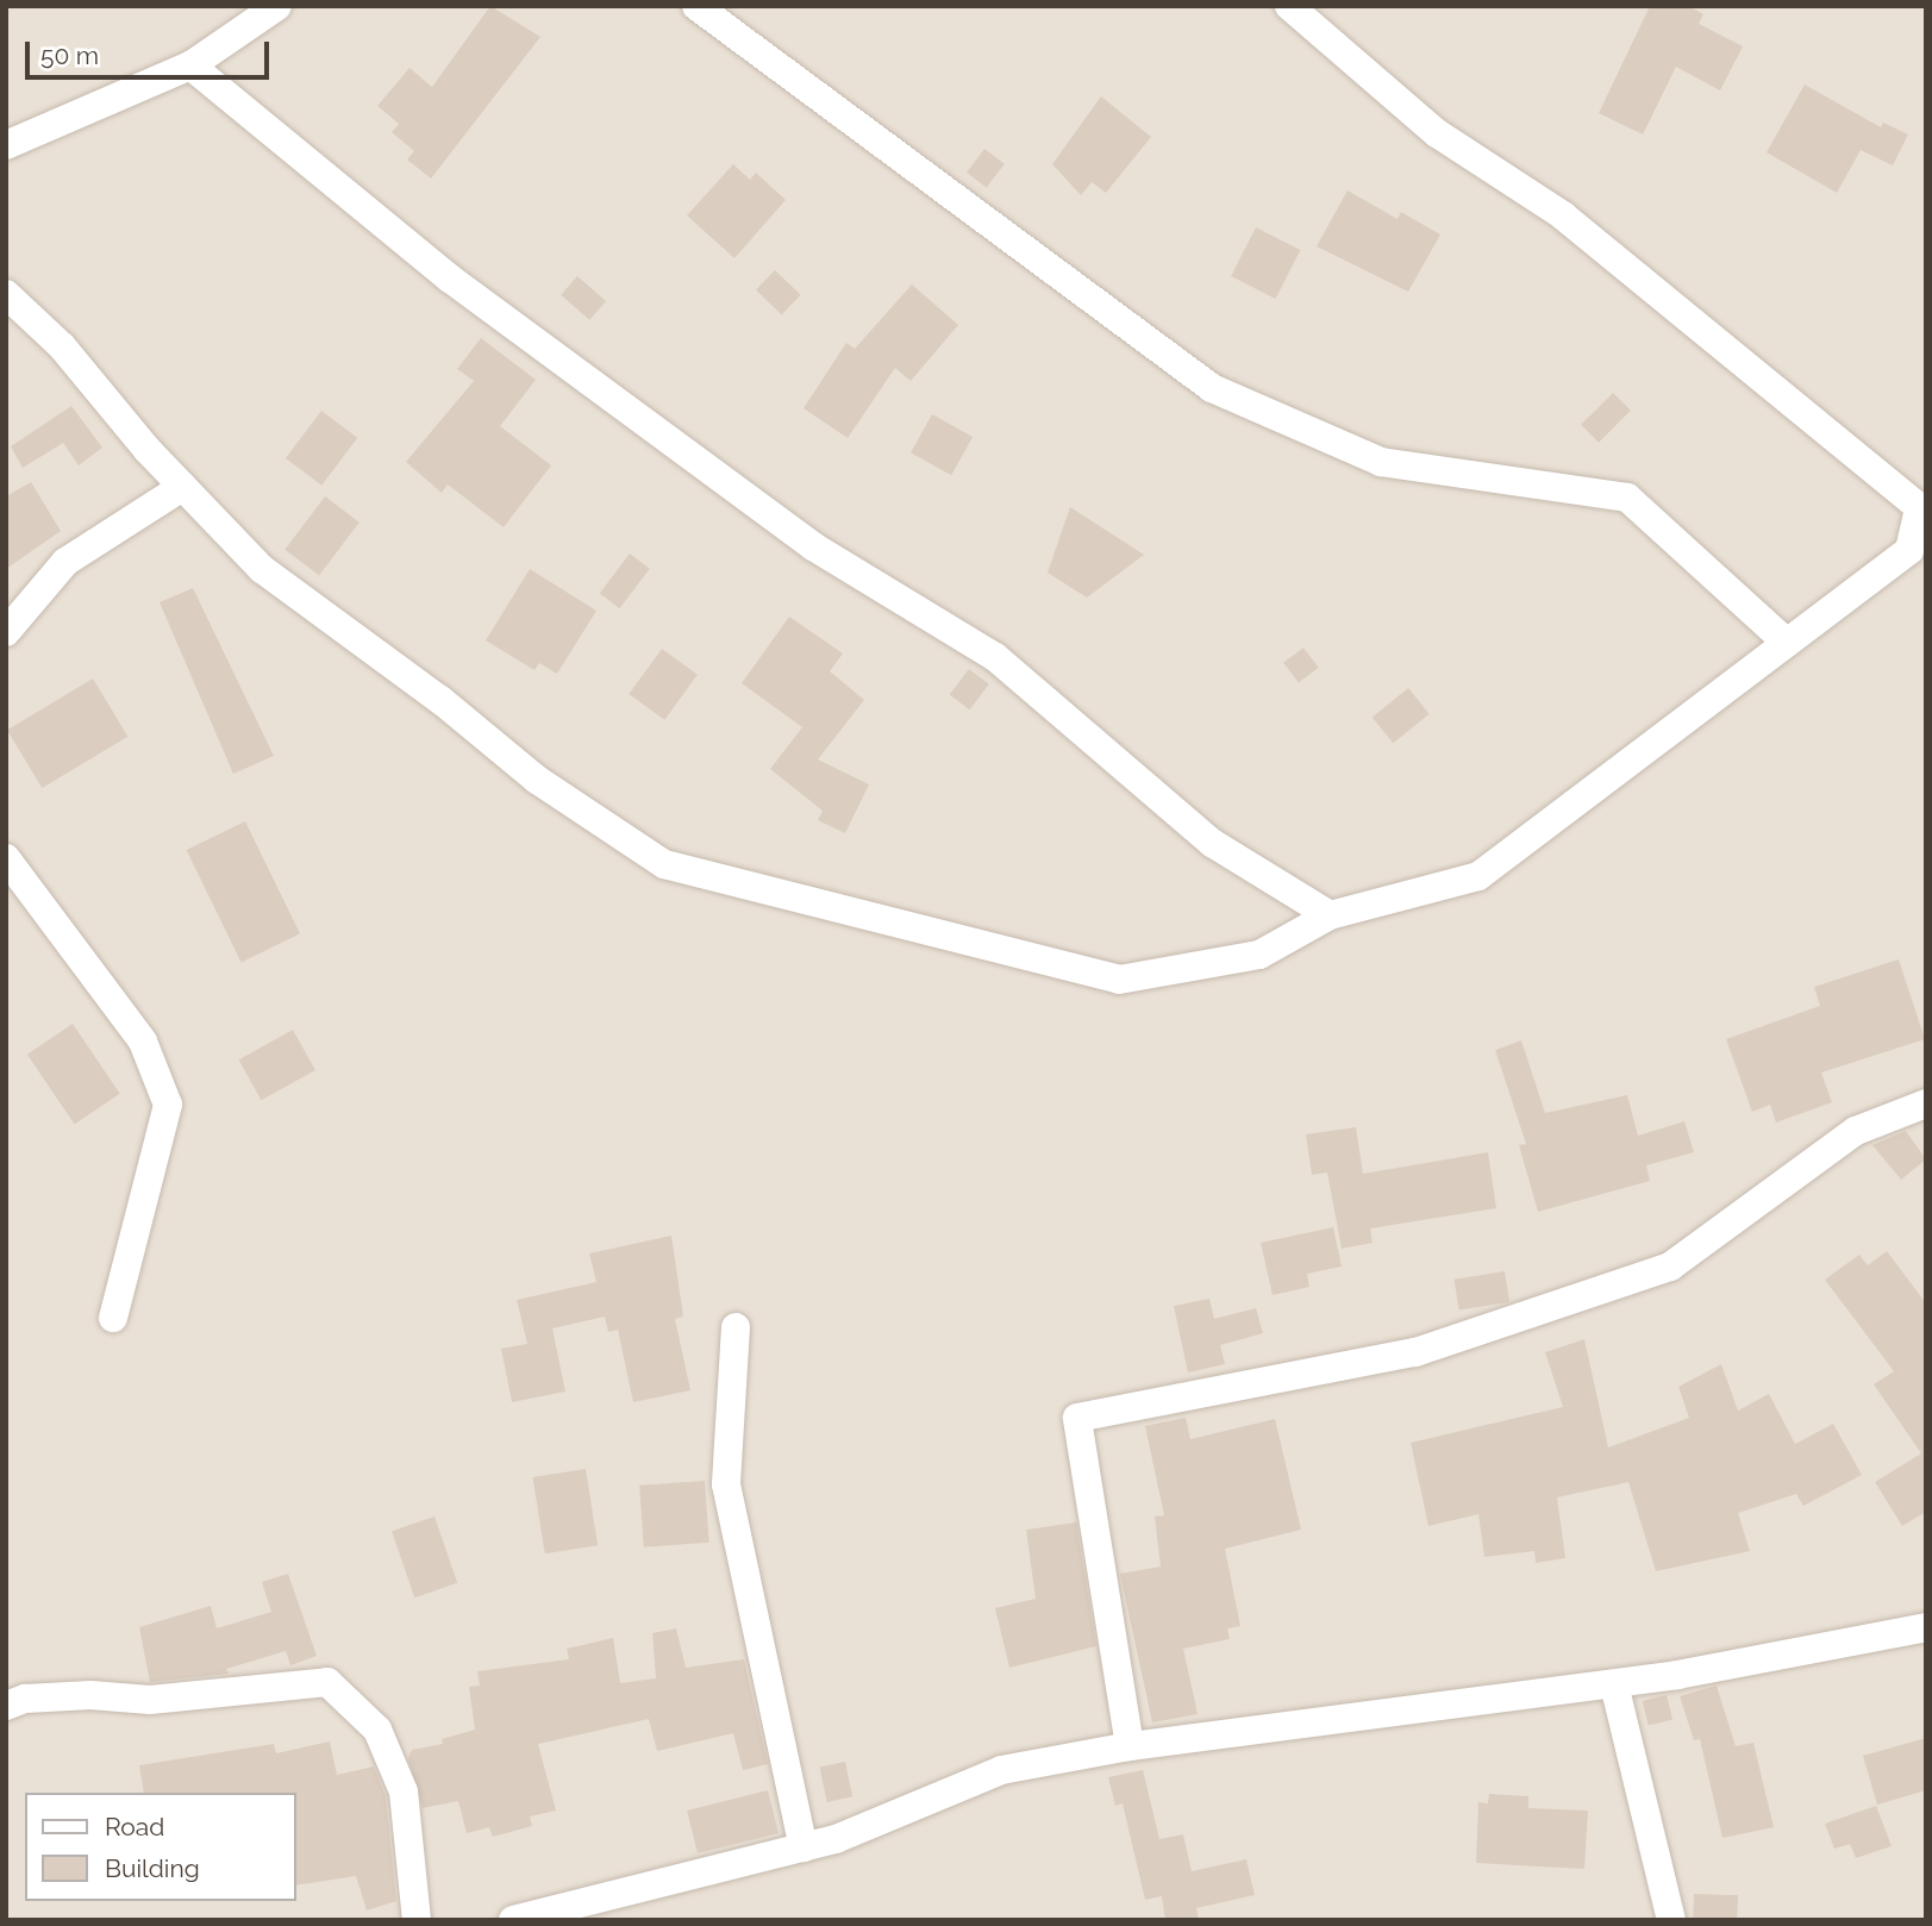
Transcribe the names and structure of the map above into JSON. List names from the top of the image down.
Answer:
{
  "legend": ["Road", "Building"],
  "scale_bar": "50 m"
}
